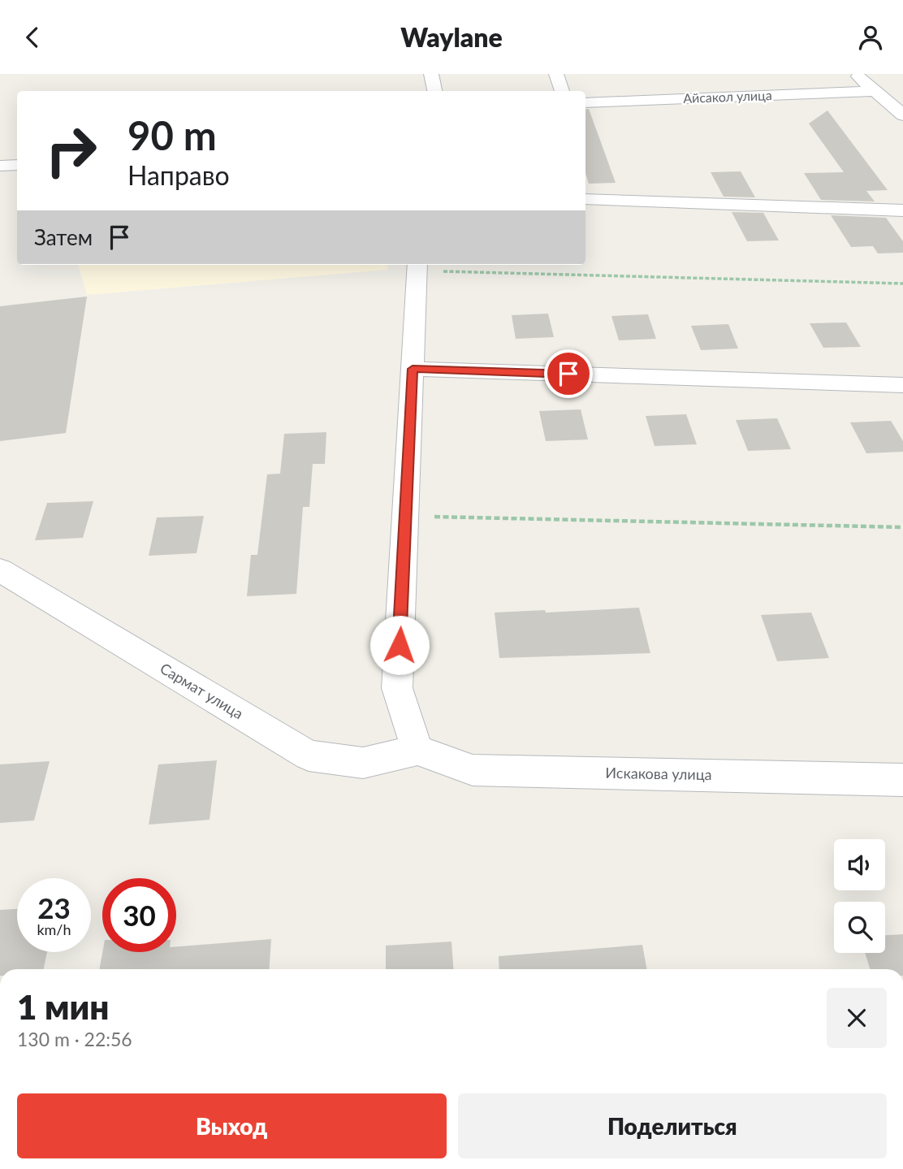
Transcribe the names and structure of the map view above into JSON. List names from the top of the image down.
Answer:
{
  "streets": {
    "street": ["Айсакол улица", "Сармат улица", "Искакова улица"]
  },
  "crossings": [
    ["Сармат улица", "Искакова улица"]
  ],
  "page": {
    "header": "Waylane",
    "turn": ["90 m", "Направо"],
    "then": "Затем",
    "speed": "23 km/h",
    "limit": "30",
    "heading": ["1 мин", "130 m · 22:56"],
    "buttons": ["Выход", "Поделиться"]
  }
}
